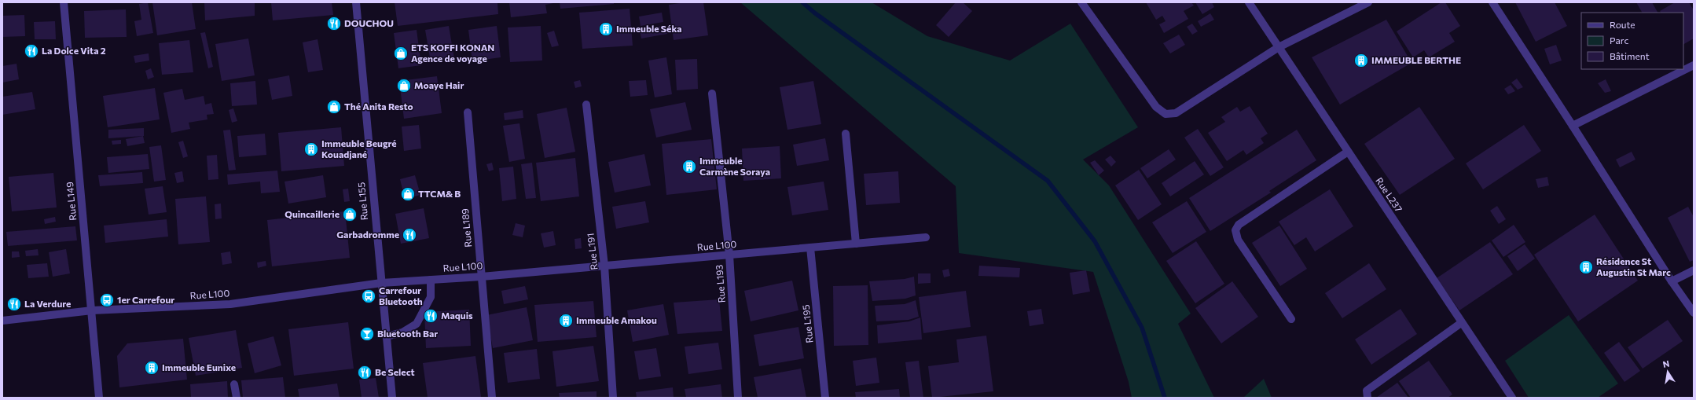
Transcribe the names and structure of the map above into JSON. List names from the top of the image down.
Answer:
{
  "streets": {
    "street": [
      "Rue L237",
      "Rue L149",
      "Rue L155",
      "Rue L189",
      "Rue L100",
      "Rue L191",
      "Rue L193",
      "Rue L195"
    ]
  },
  "crossings": [
    ["Rue L149", "Rue L100"],
    ["Rue L155", "Rue L100"],
    ["Rue L189", "Rue L100"],
    ["Rue L100", "Rue L191"],
    ["Rue L100", "Rue L193"],
    ["Rue L100", "Rue L195"]
  ],
  "places": {
    "restaurant": [
      "DOUCHOU",
      "La Dolce Vita 2",
      "Garbadromme",
      "La Verdure",
      "Maquis",
      "Be Select"
    ],
    "building": [
      "Immeuble Séka",
      "IMMEUBLE BERTHE",
      "Immeuble Beugré Kouadjané",
      "Immeuble Carmène Soraya",
      "Résidence St Augustin St Marc",
      "Immeuble Amakou",
      "Immeuble Eunixe"
    ],
    "shop": [
      "ETS KOFFI KONAN Agence de voyage",
      "Moaye Hair",
      "Thé Anita Resto",
      "TTCM& B",
      "Quincaillerie"
    ],
    "bus stop": ["Carrefour Bluetooth", "1er Carrefour"],
    "bar": ["Bluetooth Bar"]
  },
  "legend": ["Route", "Parc", "Bâtiment"],
  "north": "top"
}
